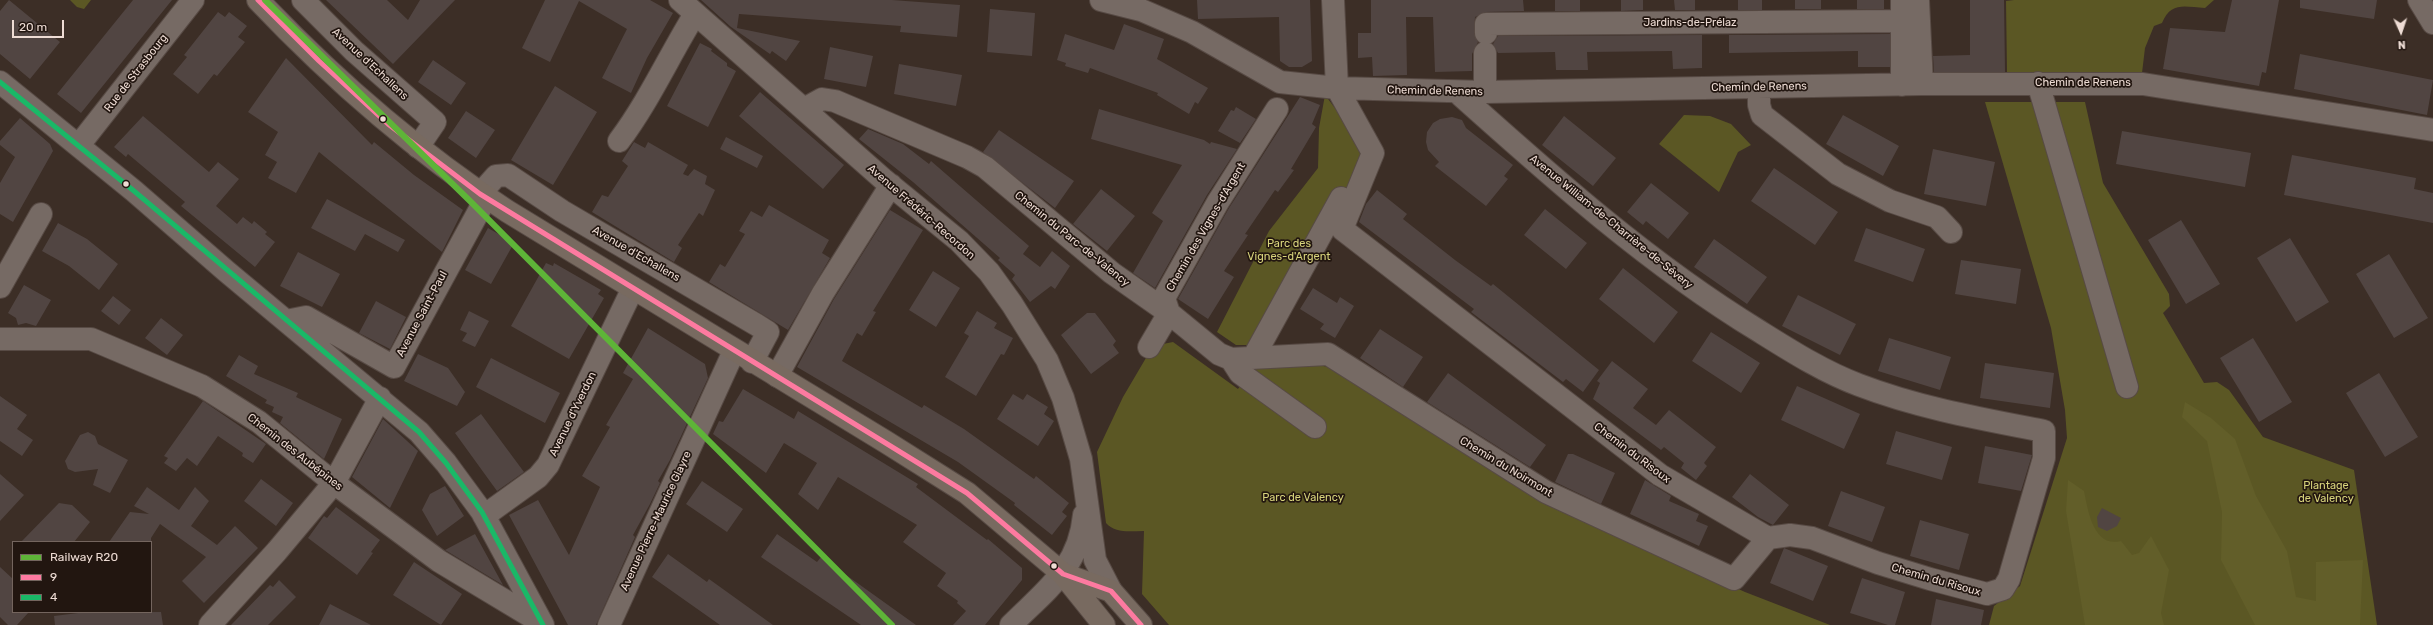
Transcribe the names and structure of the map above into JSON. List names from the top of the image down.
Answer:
{
  "streets": {
    "street": [
      "Jardins-de-Prélaz",
      "Avenue d'Echallens",
      "Rue de Strasbourg",
      "Chemin de Renens",
      "Avenue Frédéric-Recordon",
      "Avenue William-de-Charrière-de-Sévery",
      "Chemin des Vignes-d'Argent",
      "Chemin du Parc-de-Valency",
      "Avenue Saint-Paul",
      "Avenue d'Yverdon",
      "Chemin des Aubépines",
      "Chemin du Risoux",
      "Chemin du Noirmont",
      "Avenue Pierre-Maurice Glayre"
    ]
  },
  "crossings": [
    ["Jardins-de-Prélaz", "Chemin de Renens"],
    ["Avenue d'Echallens", "Avenue Saint-Paul"],
    ["Avenue d'Echallens", "Avenue Pierre-Maurice Glayre"],
    ["Chemin de Renens", "Avenue William-de-Charrière-de-Sévery"],
    ["Chemin de Renens", "Chemin du Risoux"],
    ["Avenue Frédéric-Recordon", "Chemin du Parc-de-Valency"],
    ["Avenue William-de-Charrière-de-Sévery", "Chemin du Risoux"],
    ["Chemin des Vignes-d'Argent", "Chemin du Parc-de-Valency"],
    ["Chemin du Parc-de-Valency", "Chemin du Noirmont"],
    ["Chemin du Risoux", "Chemin du Noirmont"]
  ],
  "parks": ["Parc des Vignes-d'Argent", "Plantage de Valency", "Parc de Valency"],
  "lines": ["rail line R20", "transit line 9", "transit line 4"],
  "legend": ["Railway R20", "9", "4"],
  "scale_bar": "20 m",
  "north": "bottom"
}
